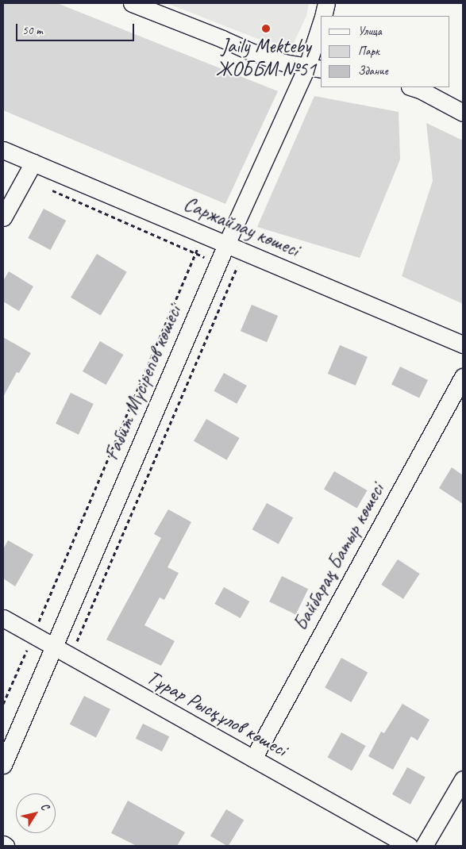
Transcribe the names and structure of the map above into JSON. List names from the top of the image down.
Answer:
{
  "streets": {
    "street": [
      "Саржайлау көшесі",
      "Ғабит Мүсірепов көшесі",
      "Байбарақ Батыр көшесі",
      "Тұрар Рысқұлов көшесі"
    ]
  },
  "crossings": [
    ["Саржайлау көшесі", "Ғабит Мүсірепов көшесі"],
    ["Ғабит Мүсірепов көшесі", "Тұрар Рысқұлов көшесі"],
    ["Байбарақ Батыр көшесі", "Тұрар Рысқұлов көшесі"]
  ],
  "places": ["Jaily Mekteby ЖОББМ №51"],
  "legend": ["Улица", "Парк", "Здание"],
  "scale_bar": "50 m",
  "north": "top right"
}
